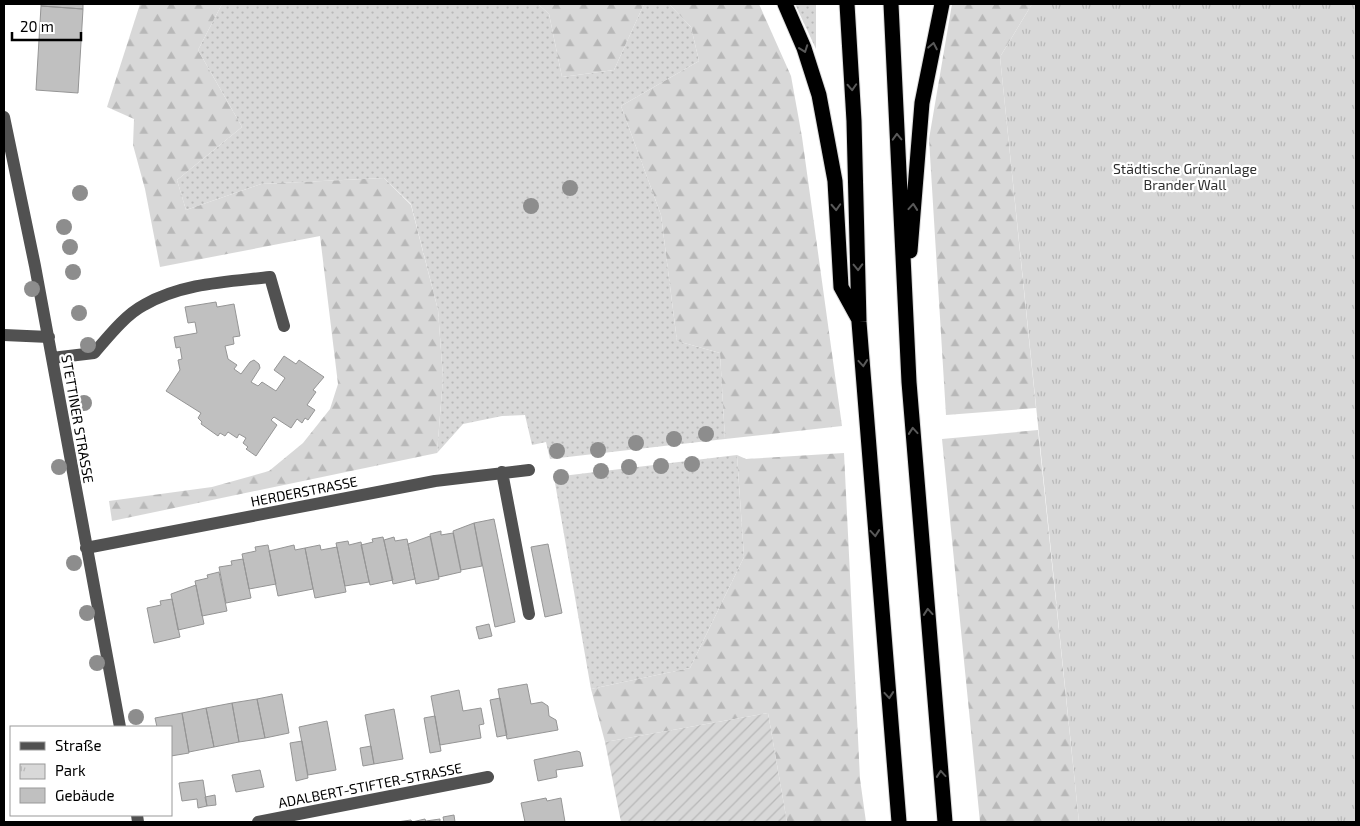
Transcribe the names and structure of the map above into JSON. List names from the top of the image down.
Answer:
{
  "streets": {
    "street": ["STETTINER STRASSE", "HERDERSTRASSE", "ADALBERT-STIFTER-STRASSE"]
  },
  "crossings": [
    ["STETTINER STRASSE", "HERDERSTRASSE"]
  ],
  "parks": ["Städtische Grünanlage Brander Wall"],
  "legend": ["Straße", "Park", "Gebäude"],
  "scale_bar": "20 m"
}
